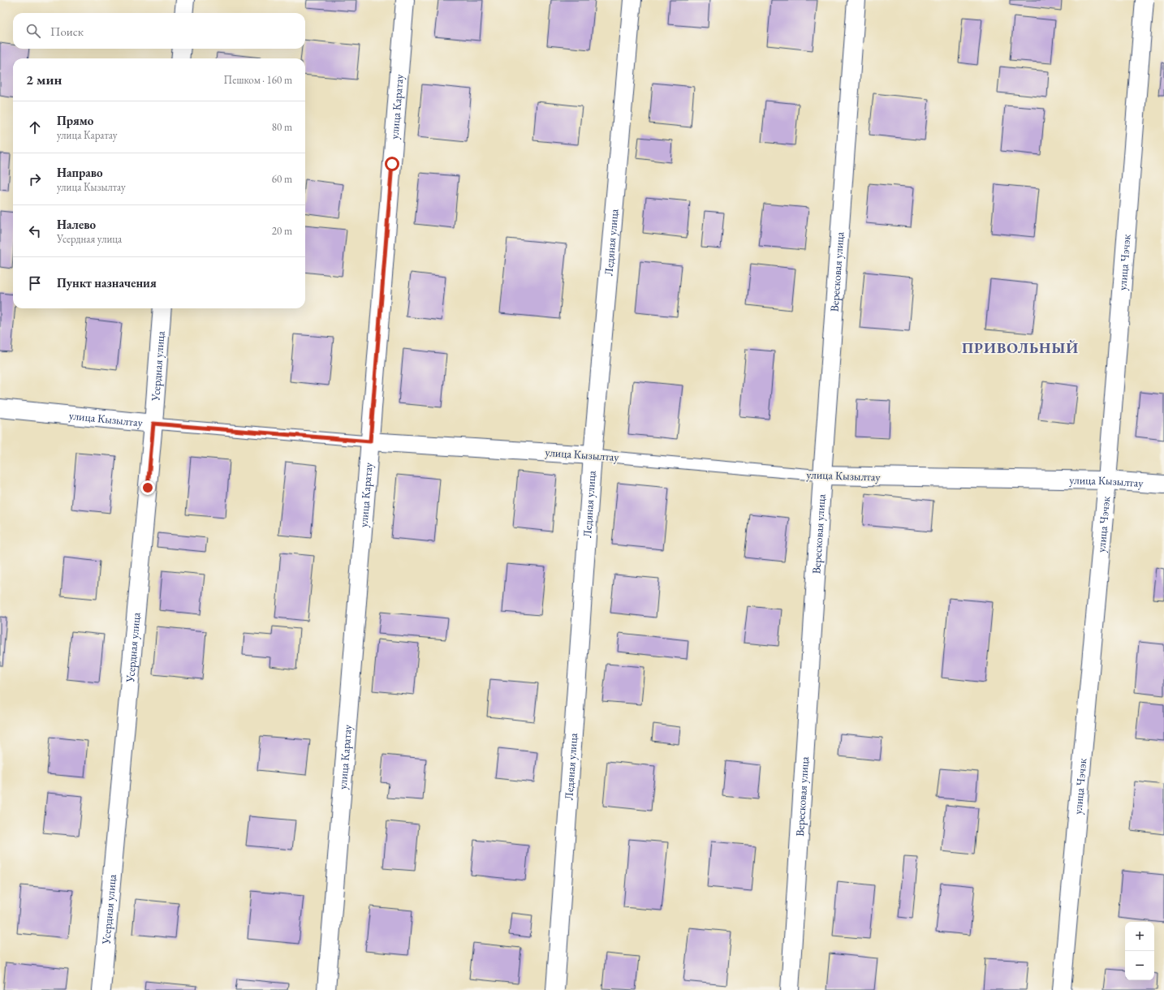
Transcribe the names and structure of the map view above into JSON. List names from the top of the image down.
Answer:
{
  "streets": {
    "street": [
      "улица Каратау",
      "Ледяная улица",
      "улица Чэчэк",
      "Вересковая улица",
      "Усердная улица",
      "улица Кызылтау"
    ]
  },
  "crossings": [
    ["улица Каратау", "улица Кызылтау"],
    ["Ледяная улица", "улица Кызылтау"],
    ["улица Чэчэк", "улица Кызылтау"],
    ["Вересковая улица", "улица Кызылтау"],
    ["Усердная улица", "улица Кызылтау"]
  ],
  "districts": ["ПРИВОЛЬНЫЙ"],
  "page": {
    "search": "Поиск",
    "heading": ["2 мин", "Пешком · 160 m"],
    "list": [
      ["Прямо", "улица Каратау", "80 m"],
      ["Направо", "улица Кызылтау", "60 m"],
      ["Налево", "Усердная улица", "20 m"],
      "Пункт назначения"
    ],
    "map_buttons": ["+", "−"]
  }
}
